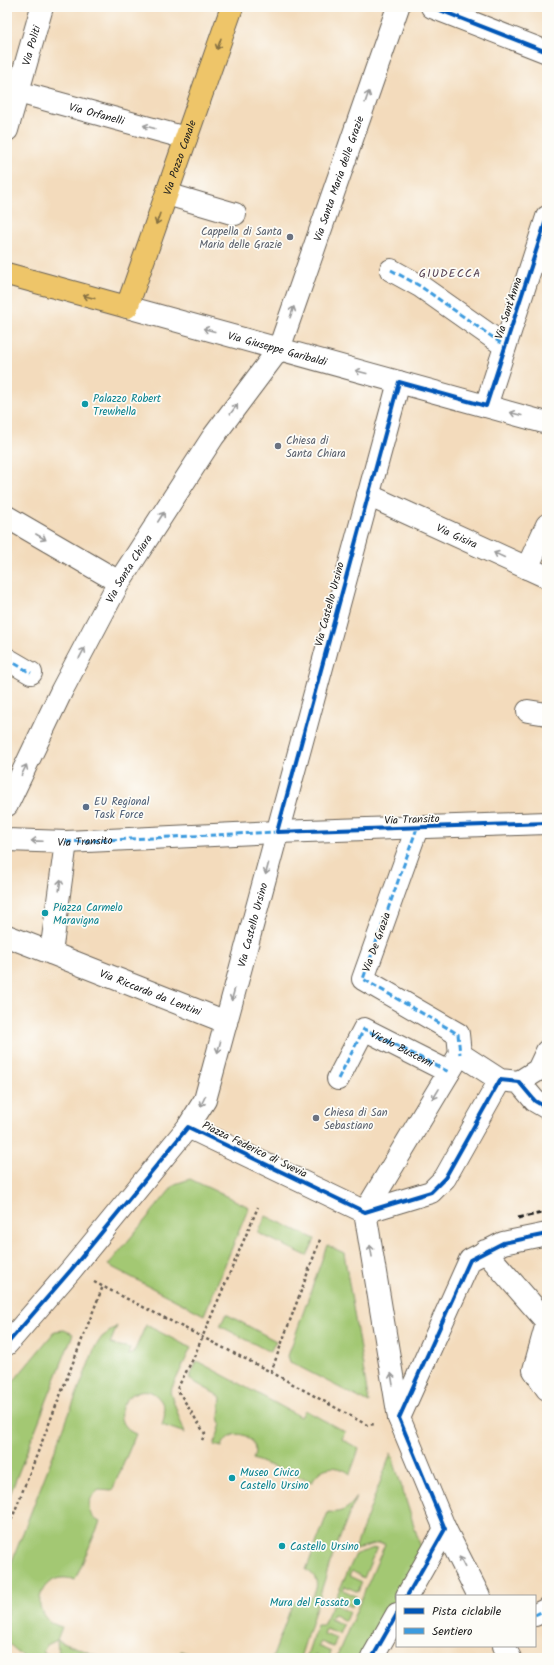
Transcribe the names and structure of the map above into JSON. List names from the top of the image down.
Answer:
{
  "streets": {
    "main road": ["Via Pozzo Canale", "Via Giuseppe Garibaldi"],
    "street": [
      "Via Politi",
      "Via Orfanelli",
      "Via Santa Maria delle Grazie",
      "Via Sant'Anna",
      "Via Gisira",
      "Via Santa Chiara",
      "Via Castello Ursino",
      "Via Transito",
      "Via De Grazia",
      "Via Riccardo da Lentini",
      "Vicolo Buscemi",
      "Piazza Federico di Svevia"
    ]
  },
  "crossings": [
    ["Via Politi", "Via Orfanelli"],
    ["Via Orfanelli", "Via Pozzo Canale"],
    ["Via Pozzo Canale", "Via Giuseppe Garibaldi"],
    ["Via Santa Maria delle Grazie", "Via Giuseppe Garibaldi"],
    ["Via Santa Maria delle Grazie", "Via Santa Chiara"],
    ["Via Sant'Anna", "Via Giuseppe Garibaldi"],
    ["Via Giuseppe Garibaldi", "Via Santa Chiara"],
    ["Via Giuseppe Garibaldi", "Via Castello Ursino"],
    ["Via Gisira", "Via Castello Ursino"],
    ["Via Castello Ursino", "Via Transito"],
    ["Via Castello Ursino", "Via Riccardo da Lentini"],
    ["Via Castello Ursino", "Piazza Federico di Svevia"],
    ["Via Transito", "Via De Grazia"]
  ],
  "one_way": [
    "Via Orfanelli",
    "Via Pozzo Canale",
    "Via Santa Maria delle Grazie",
    "Via Giuseppe Garibaldi",
    "Via Gisira",
    "Via Santa Chiara"
  ],
  "districts": ["GIUDECCA"],
  "places": [
    "Cappella di Santa Maria delle Grazie",
    "Palazzo Robert Trewhella",
    "Chiesa di Santa Chiara",
    "EU Regional Task Force",
    "Piazza Carmelo Maravigna",
    "Chiesa di San Sebastiano",
    "Museo Civico Castello Ursino",
    "Castello Ursino",
    "Mura del Fossato"
  ],
  "legend": ["Pista ciclabile", "Sentiero"]
}
